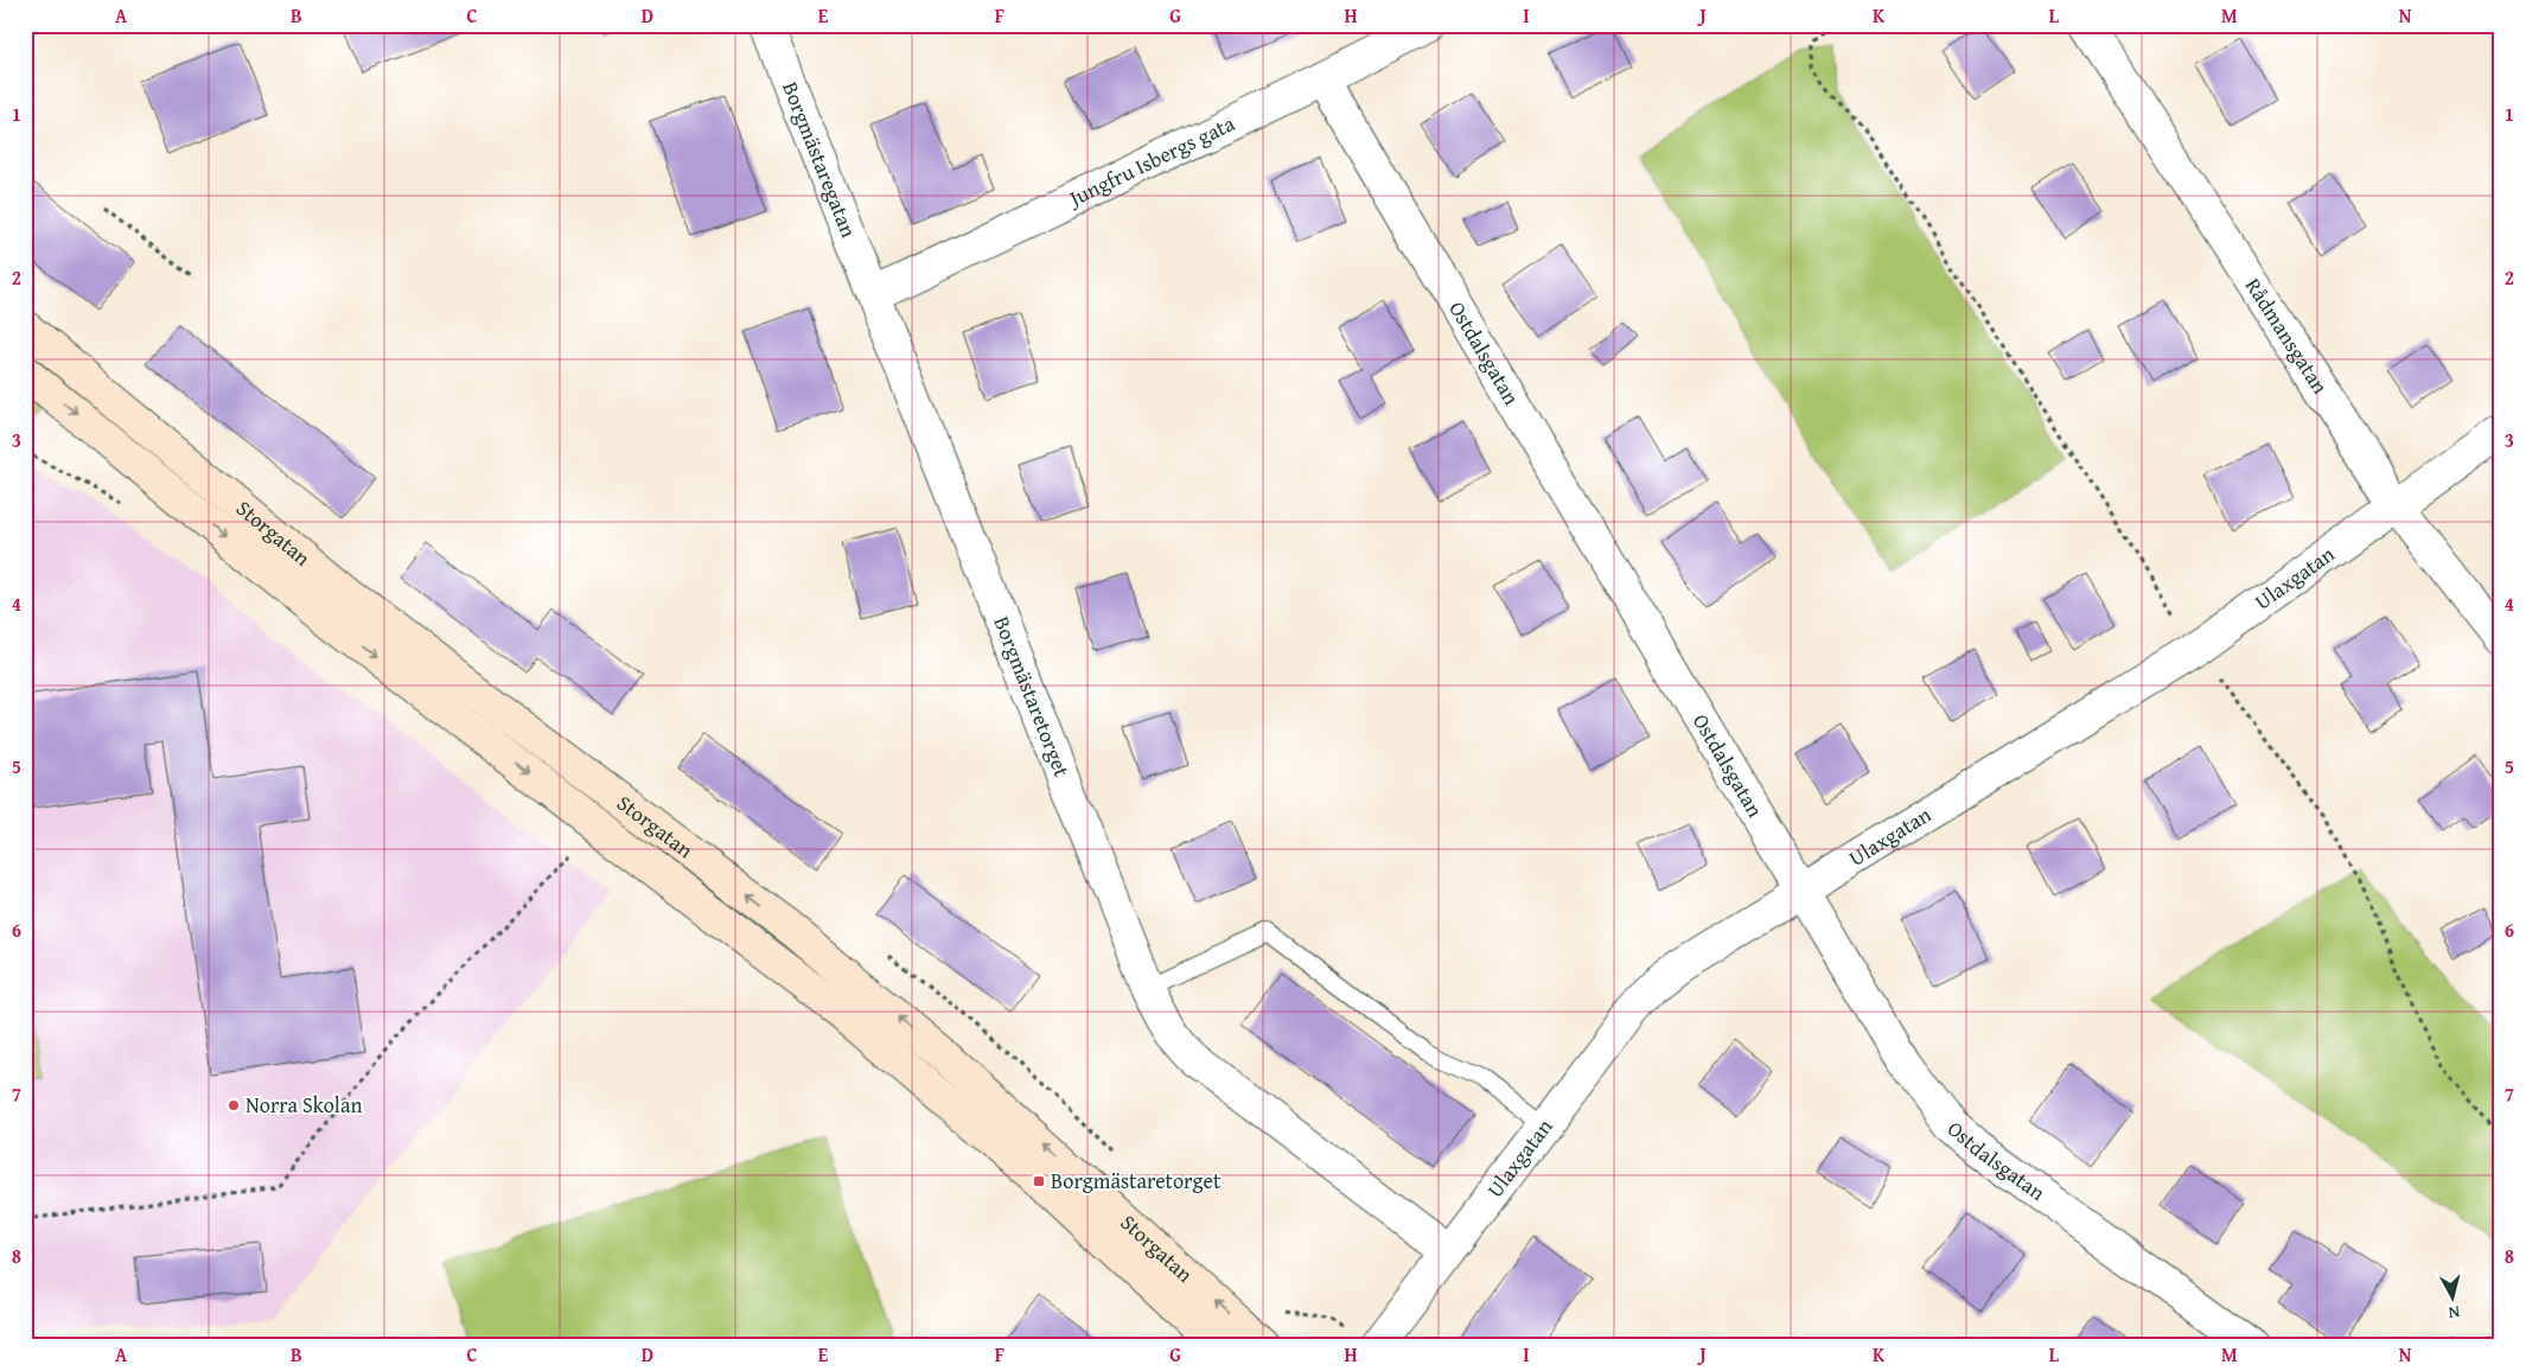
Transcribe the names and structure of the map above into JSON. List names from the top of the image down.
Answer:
{
  "streets": {
    "main road": ["Storgatan"],
    "street": [
      "Borgmästaregatan",
      "Jungfru Isbergs gata",
      "Rådmansgatan",
      "Ostdalsgatan",
      "Ulaxgatan",
      "Borgmästaretorget"
    ]
  },
  "crossings": [
    ["Borgmästaregatan", "Jungfru Isbergs gata"],
    ["Borgmästaregatan", "Borgmästaretorget"],
    ["Jungfru Isbergs gata", "Ostdalsgatan"],
    ["Jungfru Isbergs gata", "Borgmästaretorget"],
    ["Rådmansgatan", "Ulaxgatan"],
    ["Ostdalsgatan", "Ulaxgatan"],
    ["Ulaxgatan", "Borgmästaretorget"]
  ],
  "places": {
    "other": ["Norra Skolan"],
    "transit": ["Borgmästaretorget"]
  },
  "north": "bottom",
  "grid": {
    "columns": [
      "A",
      "B",
      "C",
      "D",
      "E",
      "F",
      "G",
      "H",
      "I",
      "J",
      "K",
      "L",
      "M",
      "N"
    ],
    "rows": [
      "1",
      "2",
      "3",
      "4",
      "5",
      "6",
      "7",
      "8"
    ]
  }
}
